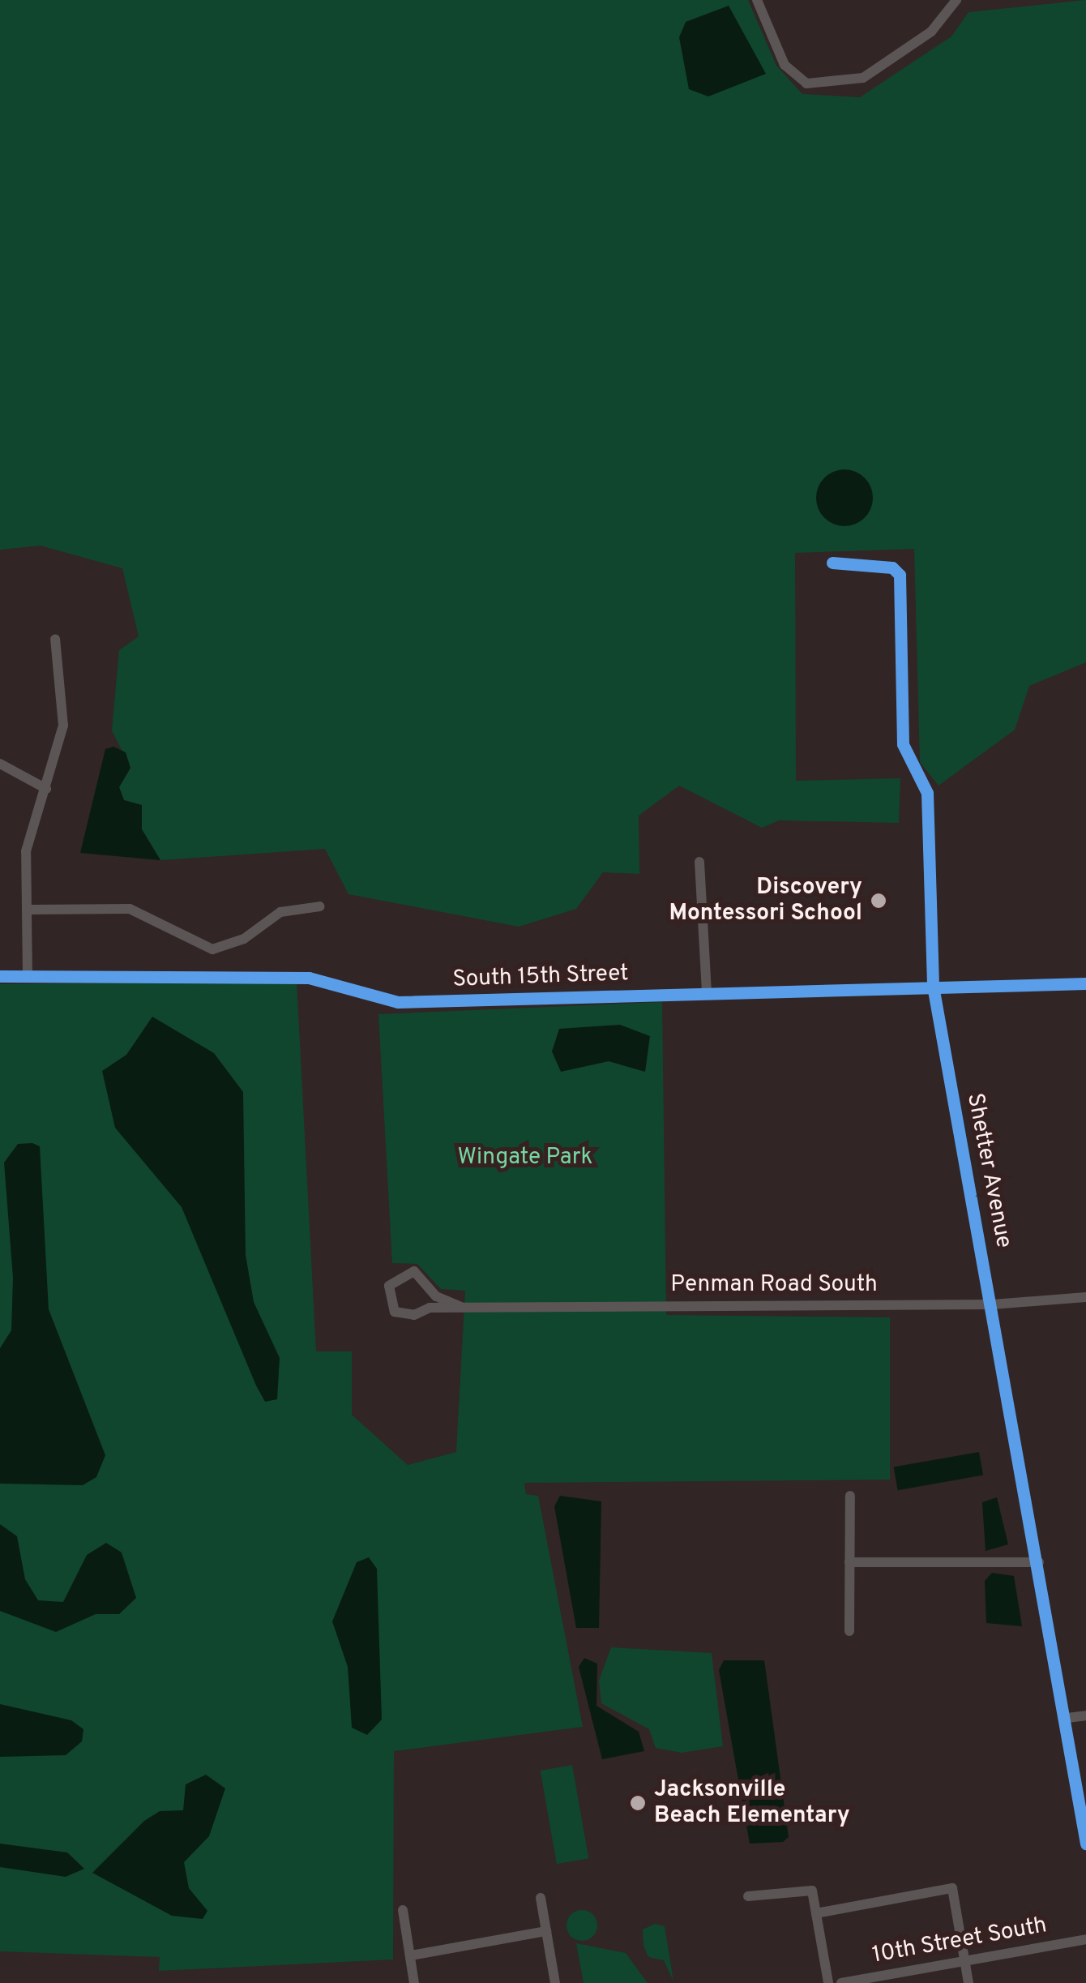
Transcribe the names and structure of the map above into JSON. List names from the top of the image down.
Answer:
{
  "streets": {
    "street": [
      "South 15th Street",
      "Shetter Avenue",
      "Penman Road South",
      "10th Street South"
    ]
  },
  "crossings": [
    ["South 15th Street", "Shetter Avenue"],
    ["Shetter Avenue", "Penman Road South"]
  ],
  "parks": ["Wingate Park"],
  "places": ["Discovery Montessori School", "Jacksonville Beach Elementary"]
}
